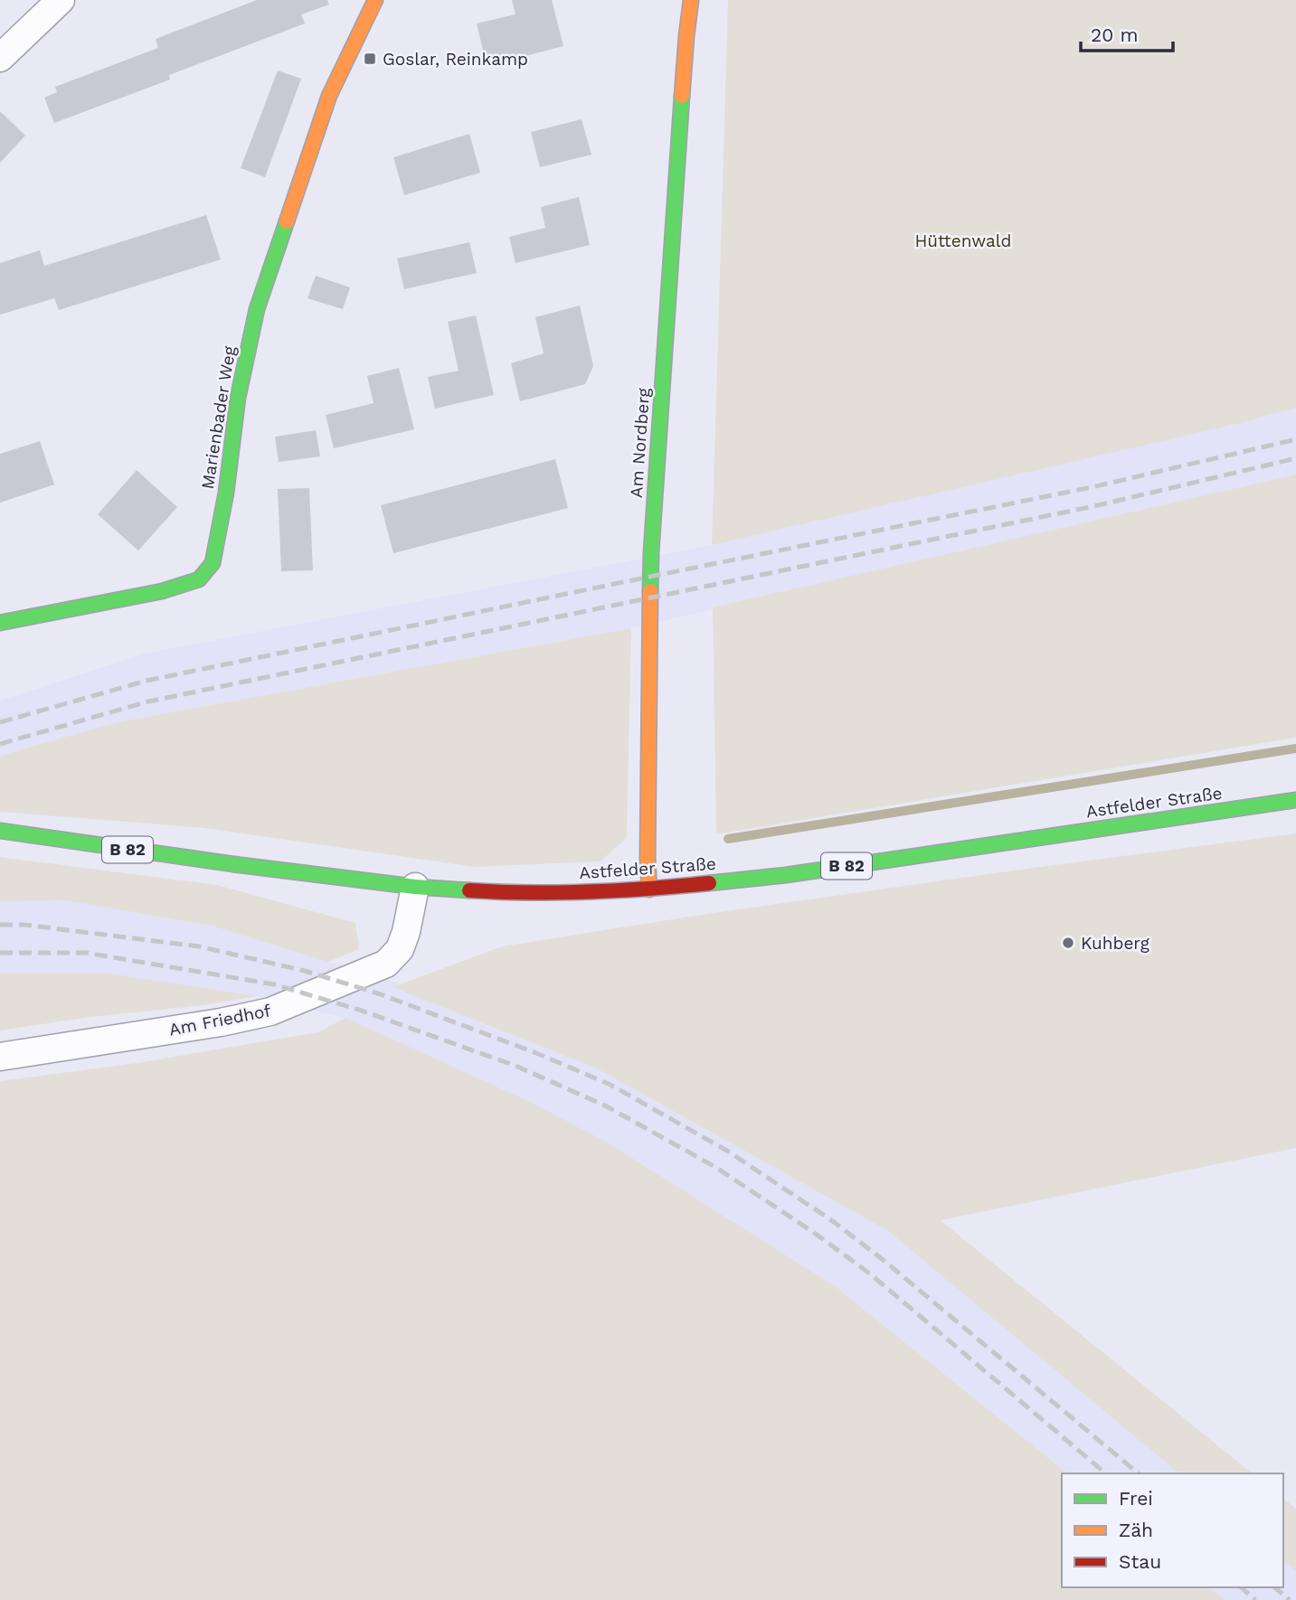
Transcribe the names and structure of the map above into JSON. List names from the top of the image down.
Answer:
{
  "streets": {
    "street": [
      "Marienbader Weg",
      "Am Nordberg",
      "Astfelder Straße",
      "B 82",
      "Am Friedhof"
    ]
  },
  "crossings": [
    ["Am Nordberg", "Astfelder Straße"],
    ["Astfelder Straße", "Am Friedhof"]
  ],
  "parks": ["Hüttenwald"],
  "places": {
    "transit": ["Goslar, Reinkamp"],
    "other": ["Kuhberg"]
  },
  "legend": ["Frei", "Zäh", "Stau"],
  "scale_bar": "20 m"
}
